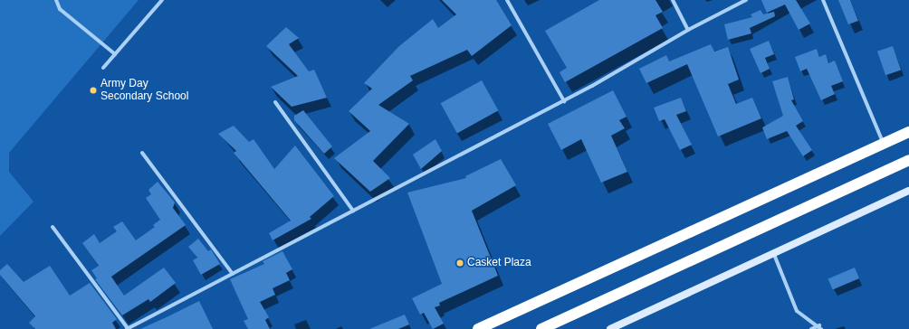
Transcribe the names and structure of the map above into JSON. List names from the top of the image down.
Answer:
{
  "places": ["Army Day Secondary School", "Casket Plaza"]
}
